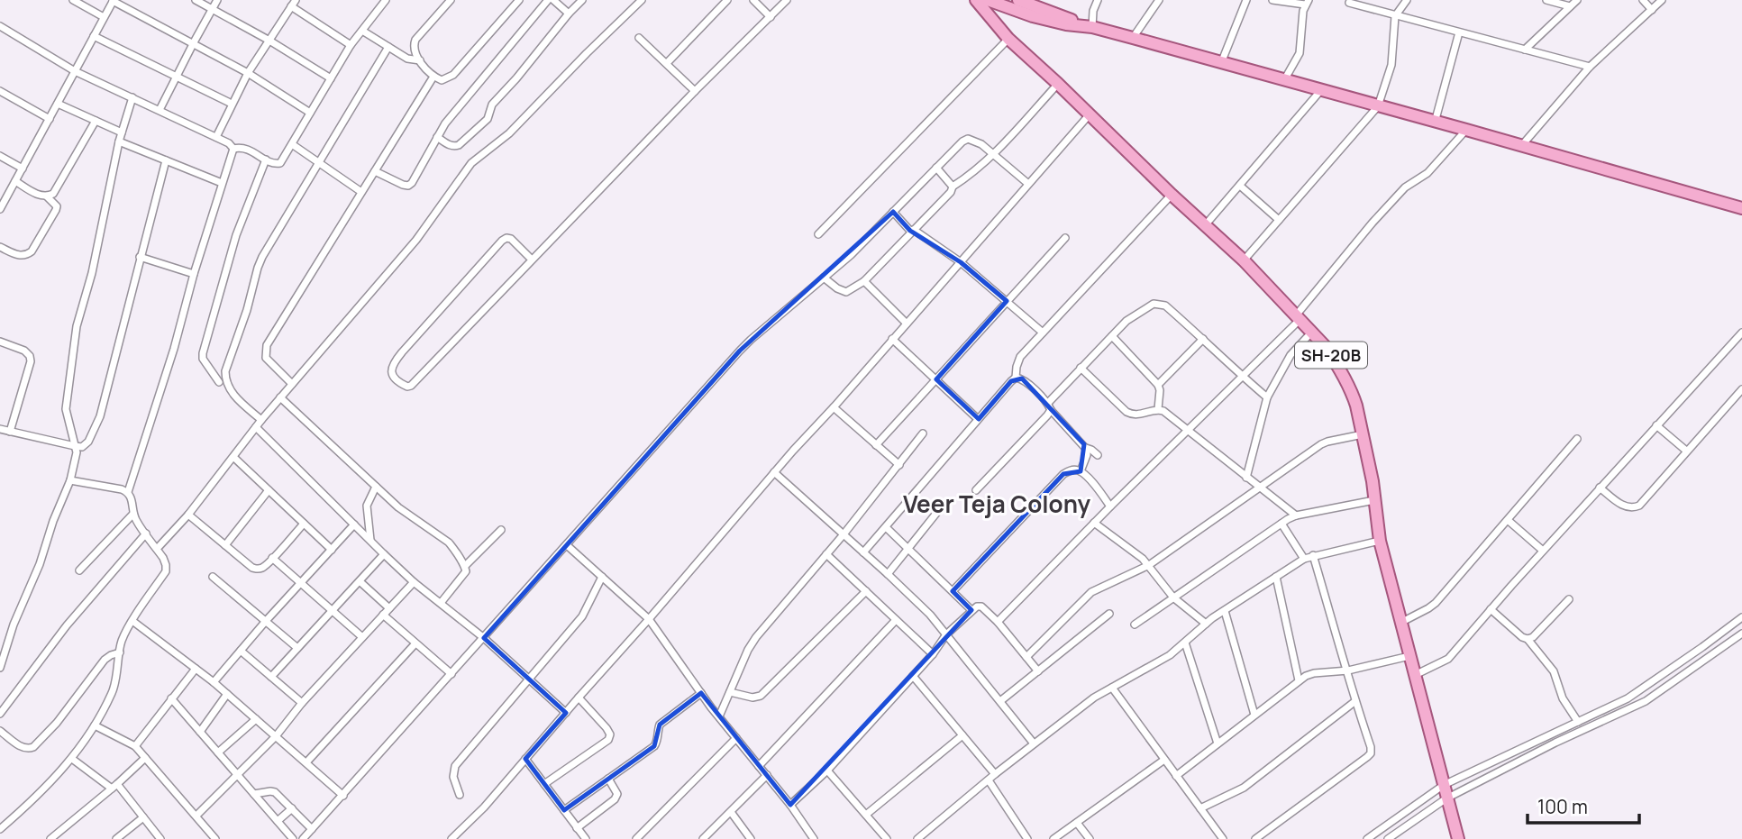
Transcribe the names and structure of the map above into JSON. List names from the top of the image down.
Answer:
{
  "streets": {
    "main road": ["SH-20B"]
  },
  "districts": ["Veer Teja Colony"],
  "scale_bar": "100 m"
}
